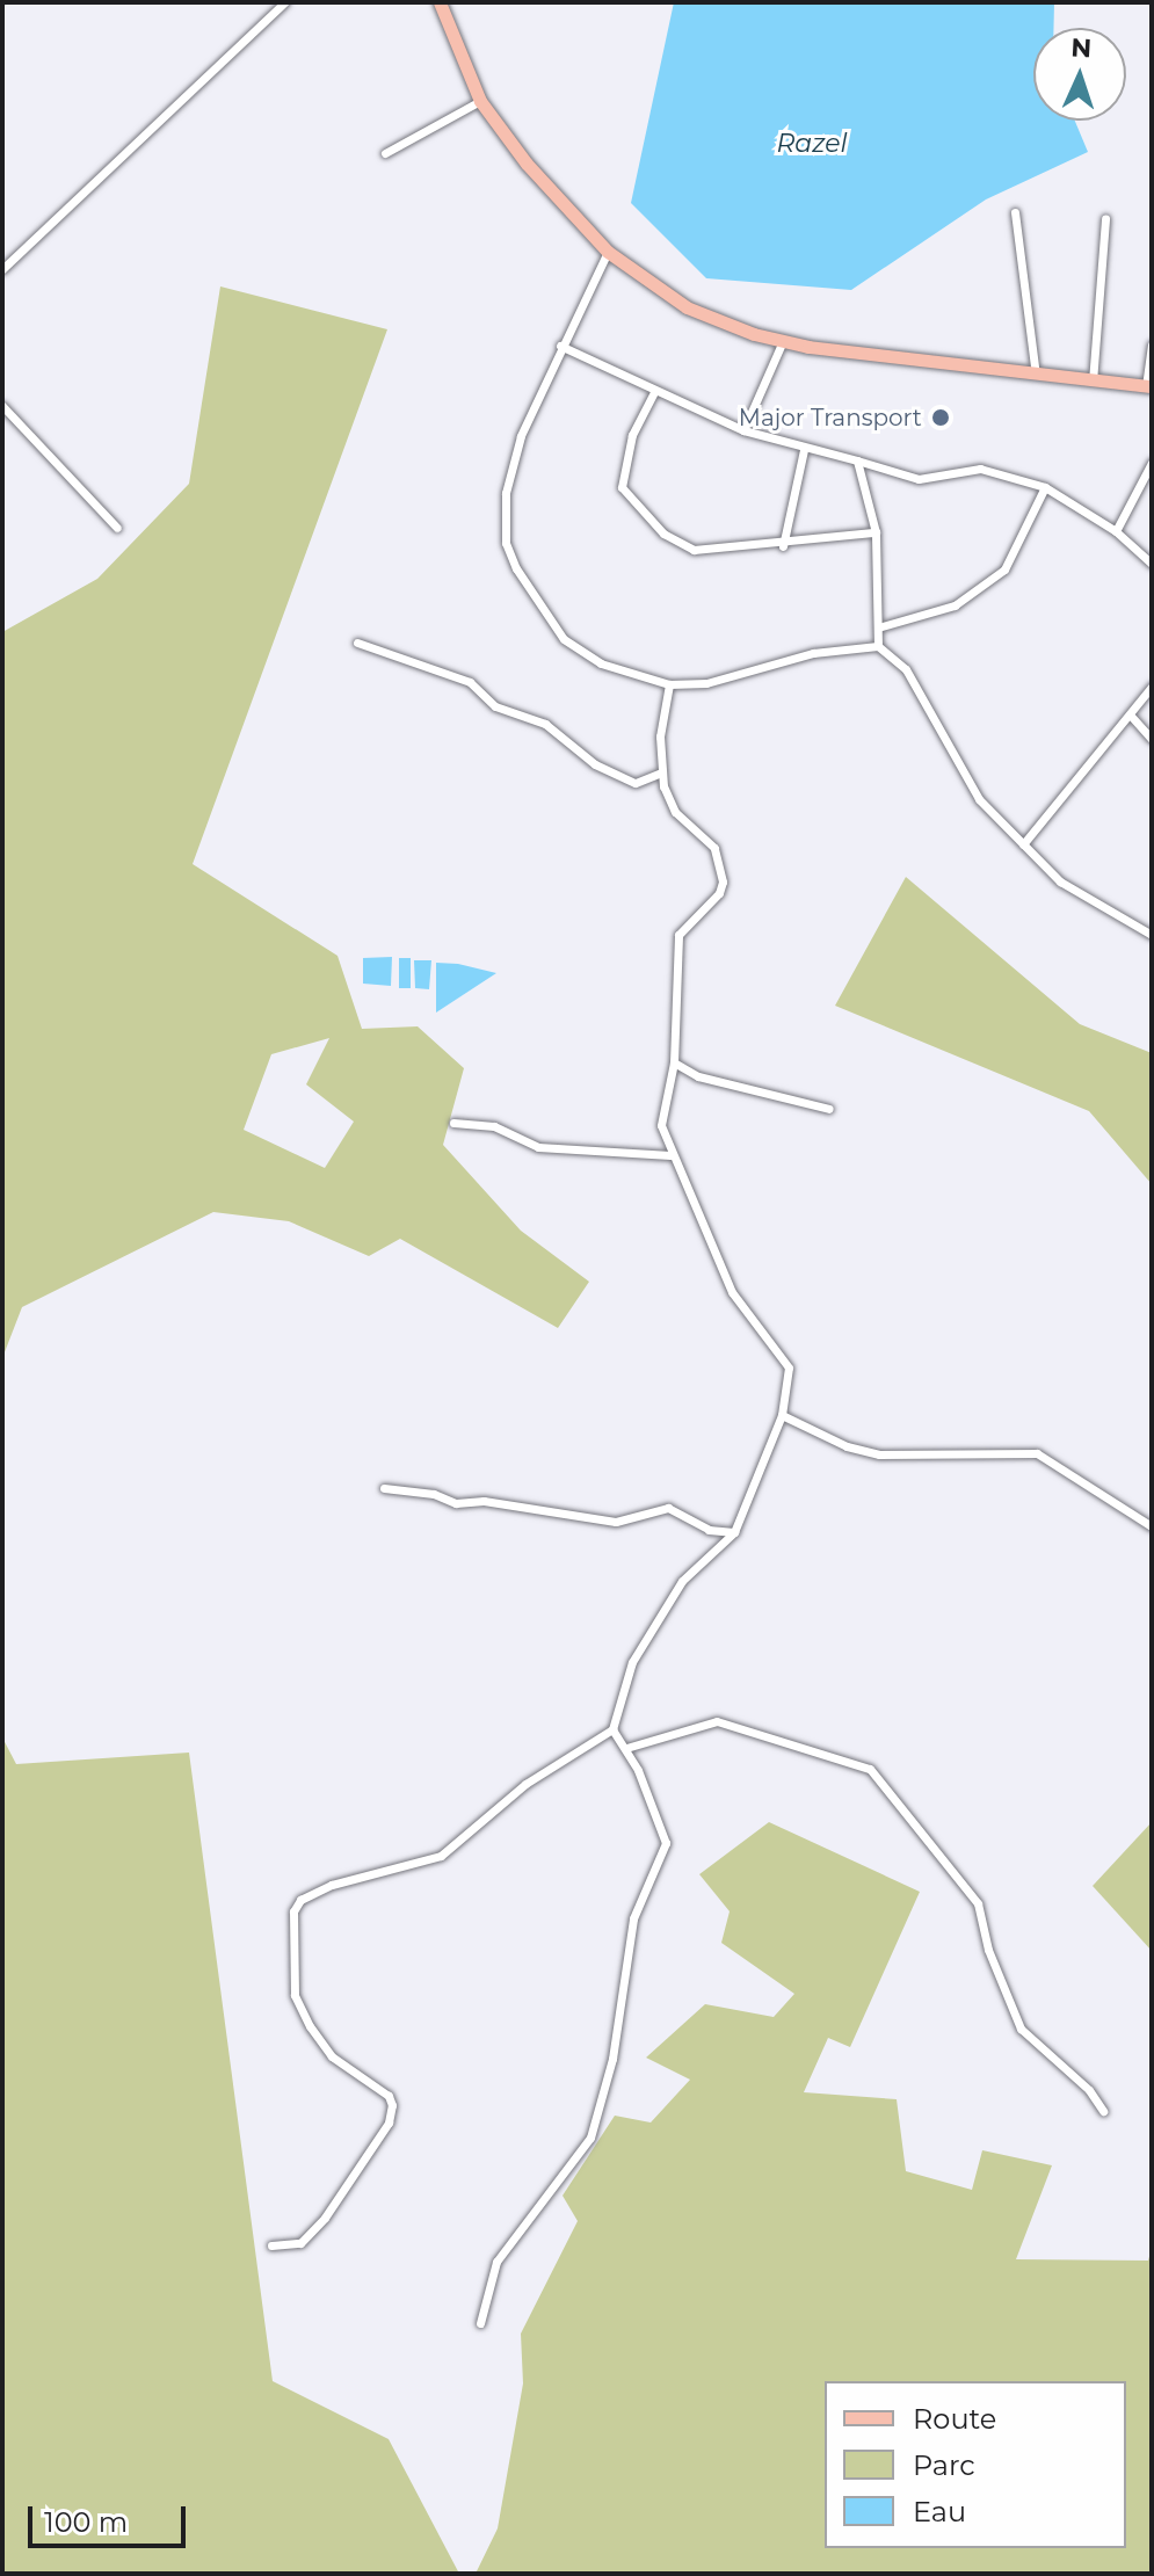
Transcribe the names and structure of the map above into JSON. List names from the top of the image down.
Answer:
{
  "water": ["Razel"],
  "places": ["Major Transport"],
  "legend": ["Route", "Parc", "Eau"],
  "scale_bar": "100 m",
  "north": "top"
}
